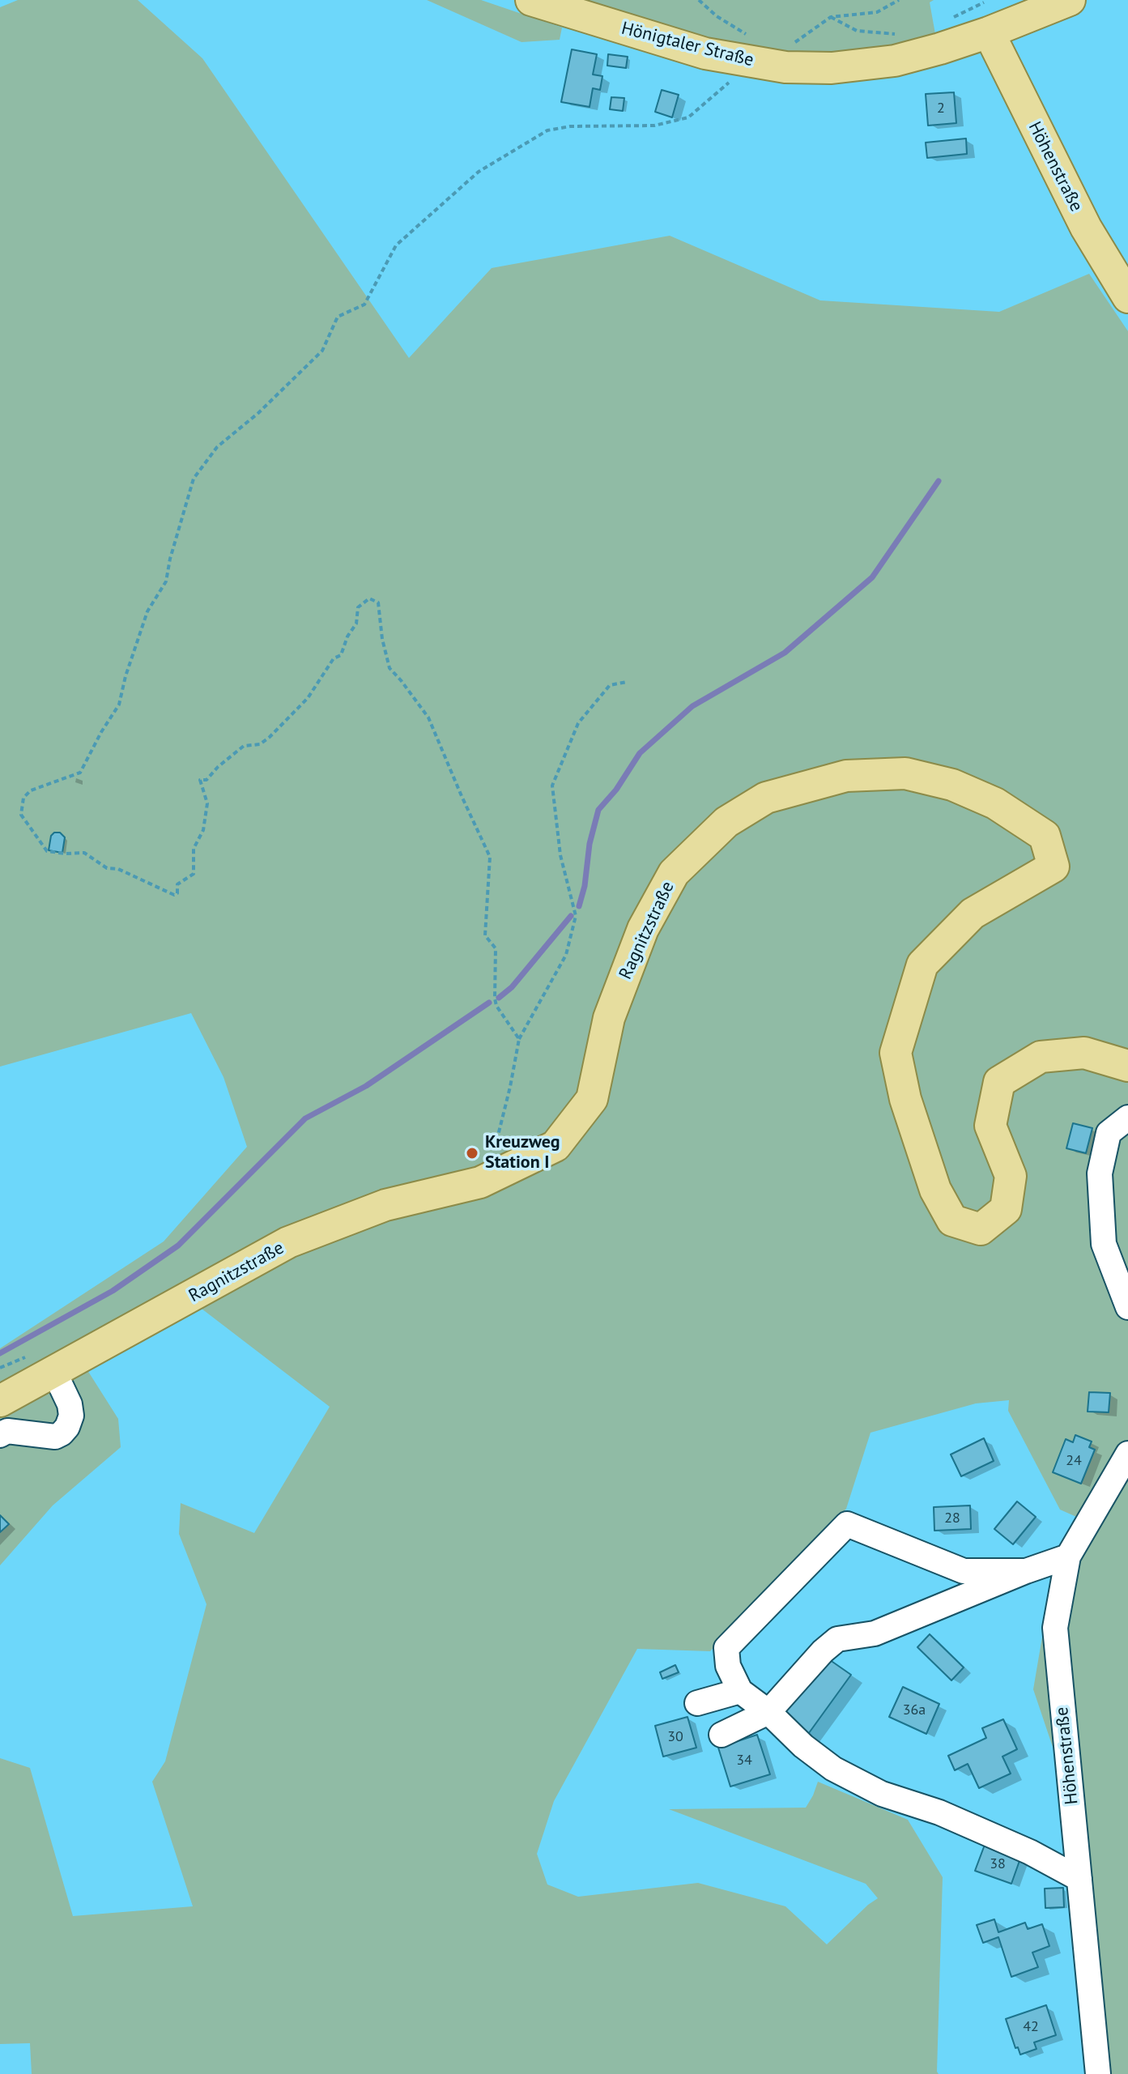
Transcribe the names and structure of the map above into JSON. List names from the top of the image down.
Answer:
{
  "streets": {
    "main road": ["Hönigtaler Straße", "Höhenstraße", "Ragnitzstraße"]
  },
  "crossings": [
    ["Hönigtaler Straße", "Höhenstraße"]
  ],
  "places": ["Kreuzweg Station I"],
  "house_numbers": [
    "2",
    "24",
    "28",
    "36a",
    "30",
    "34",
    "38",
    "42"
  ]
}
